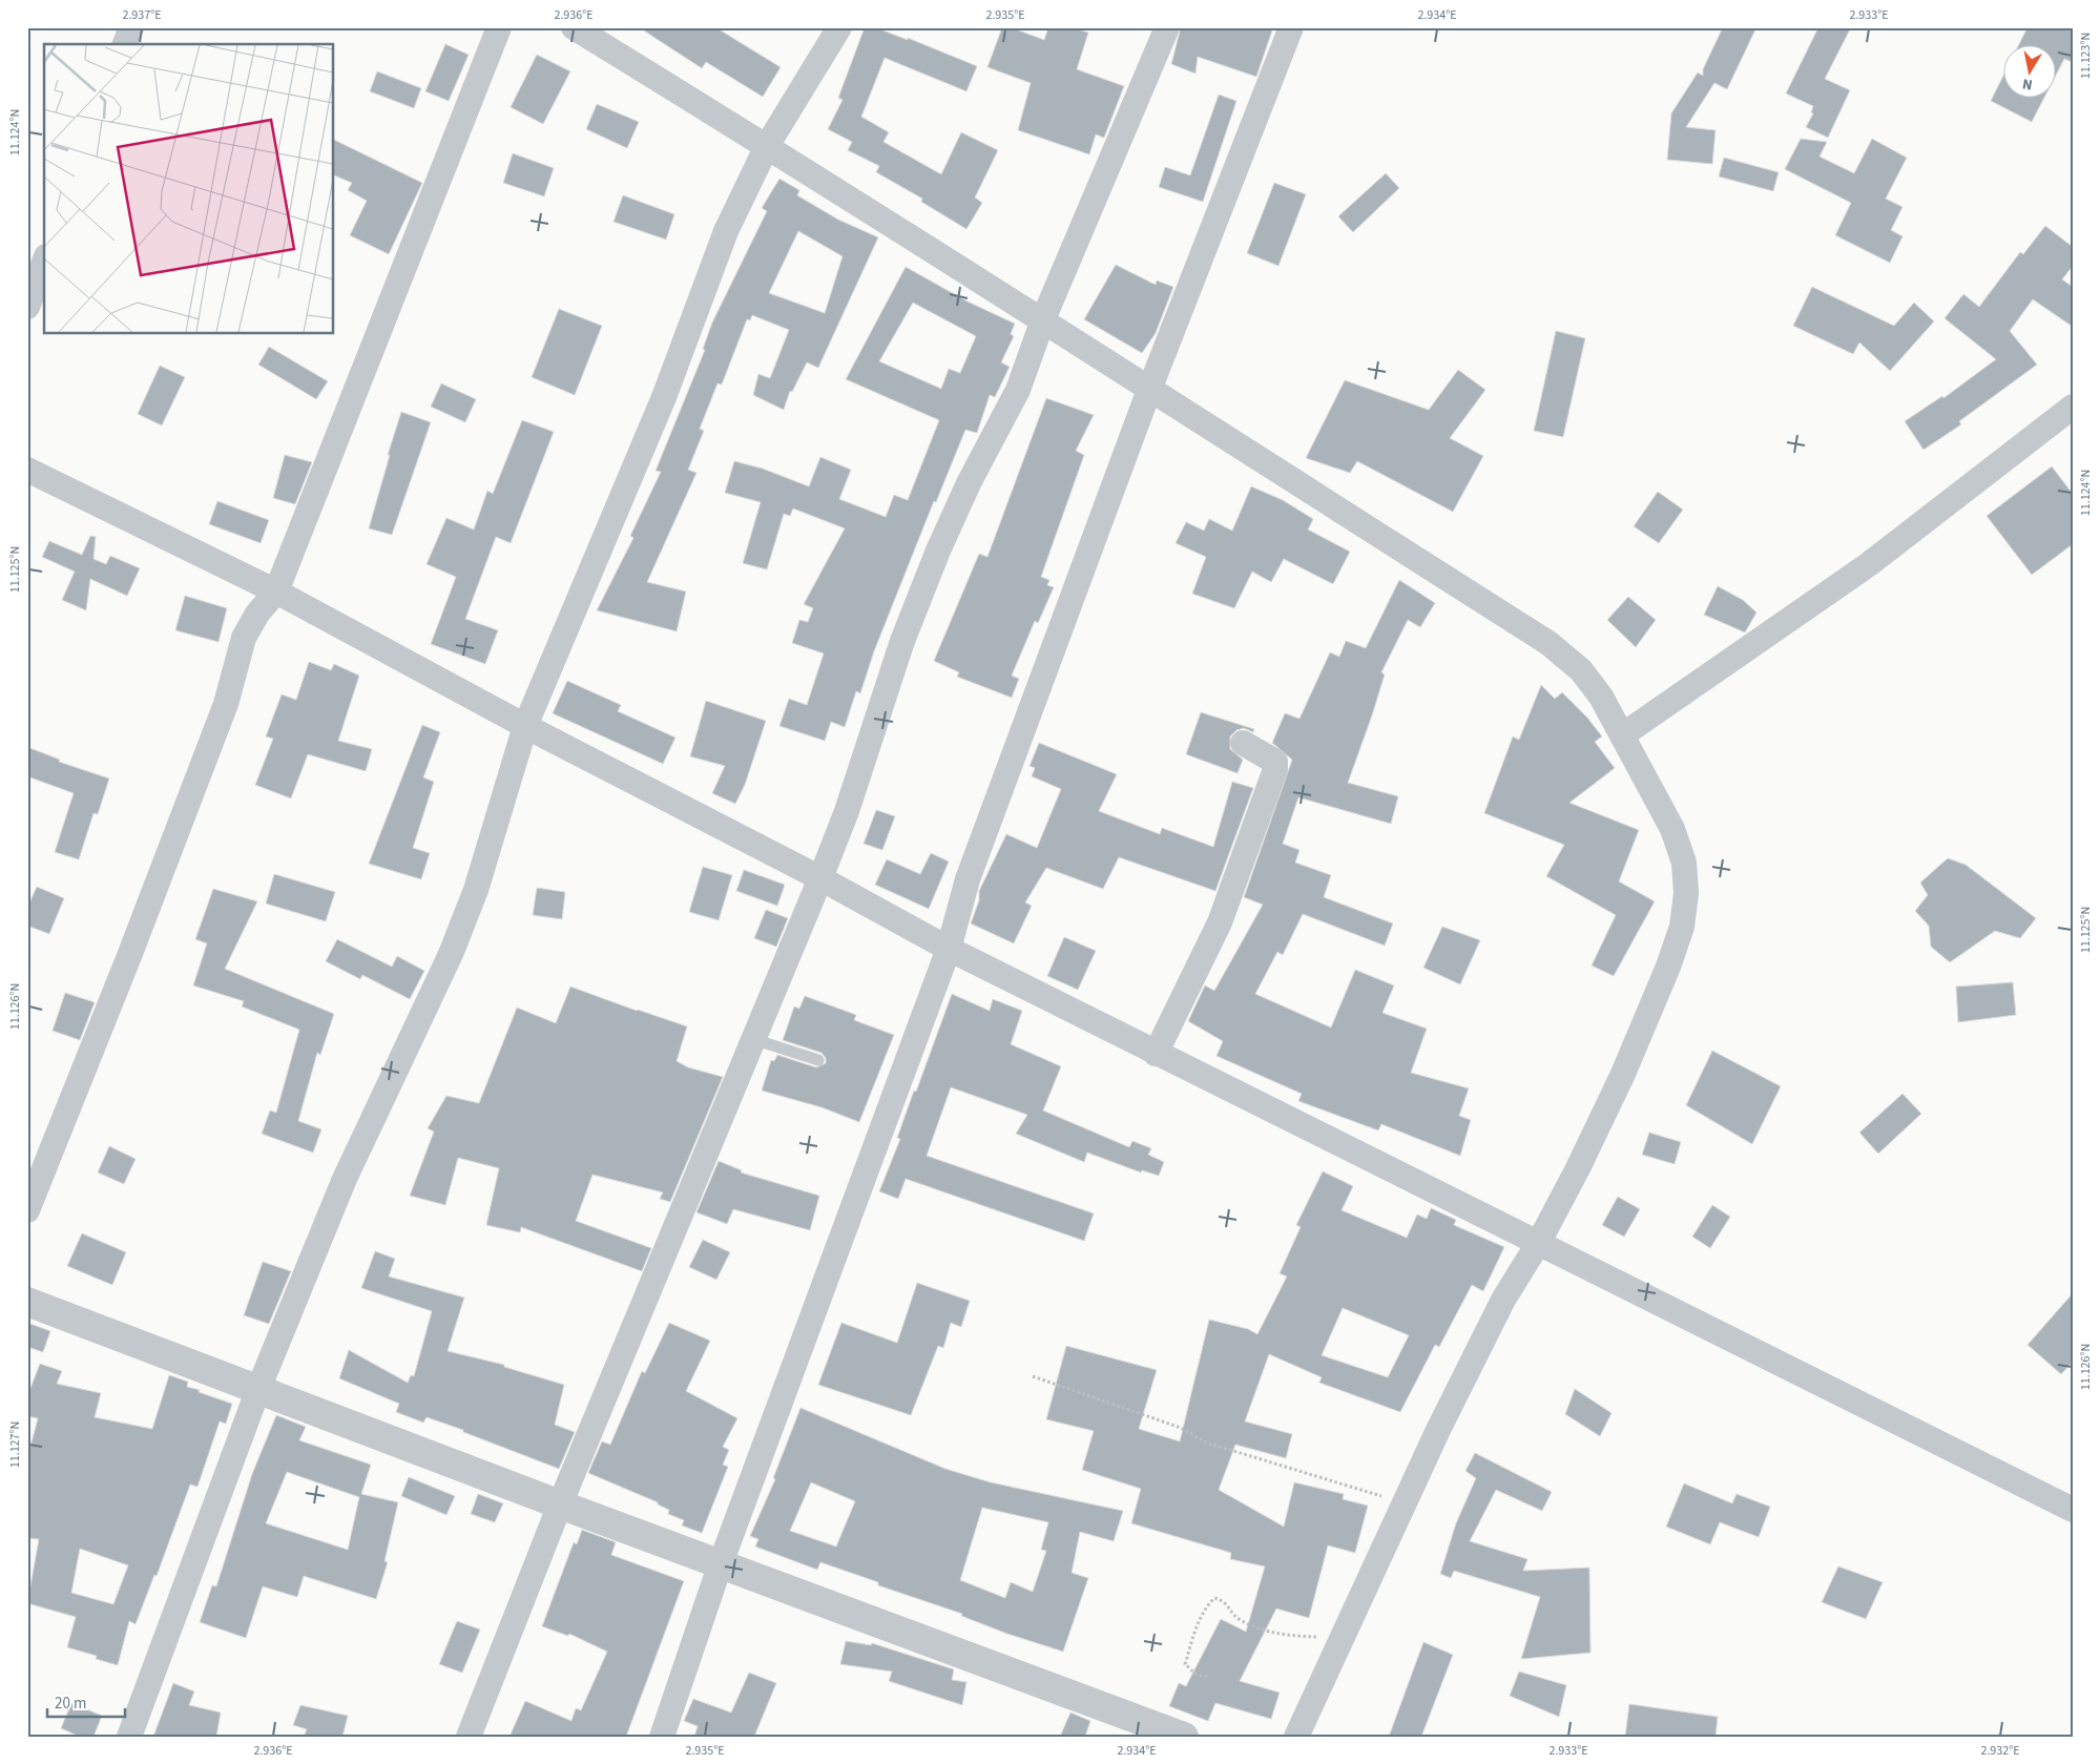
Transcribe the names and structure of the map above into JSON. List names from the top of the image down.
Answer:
{
  "scale_bar": "20 m",
  "north": "bottom",
  "coordinates": [
    "2.937°E",
    "2.936°E",
    "2.935°E",
    "2.934°E",
    "2.933°E",
    "11.123°N",
    "11.124°N",
    "11.125°N",
    "11.126°N",
    "11.127°N",
    "2.932°E"
  ]
}
